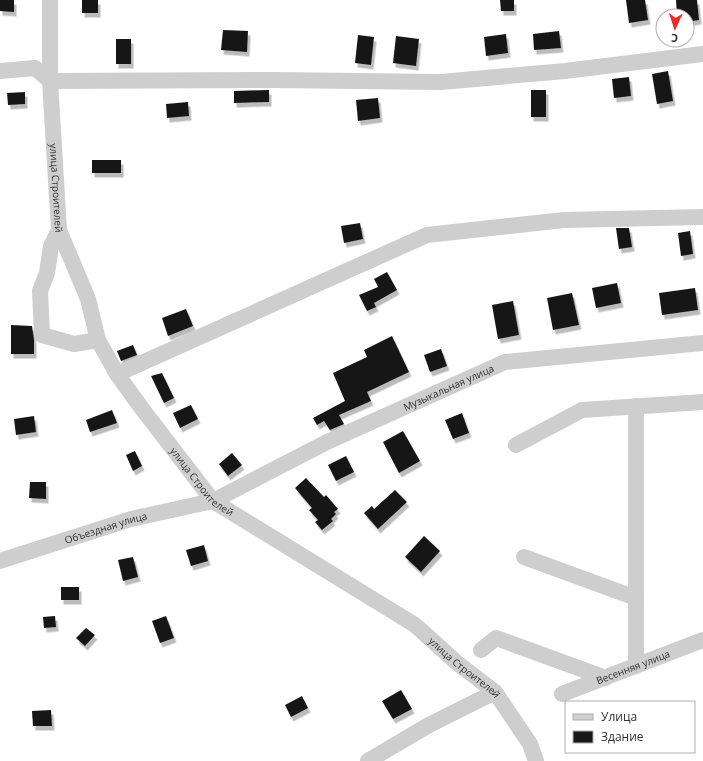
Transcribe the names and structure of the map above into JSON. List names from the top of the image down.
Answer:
{
  "streets": {
    "street": [
      "улица Строителей",
      "Музыкальная улица",
      "Объездная улица",
      "Весенняя улица"
    ]
  },
  "crossings": [
    ["улица Строителей", "Музыкальная улица"],
    ["улица Строителей", "Объездная улица"],
    ["Музыкальная улица", "Объездная улица"]
  ],
  "legend": ["Улица", "Здание"],
  "north": "bottom"
}
